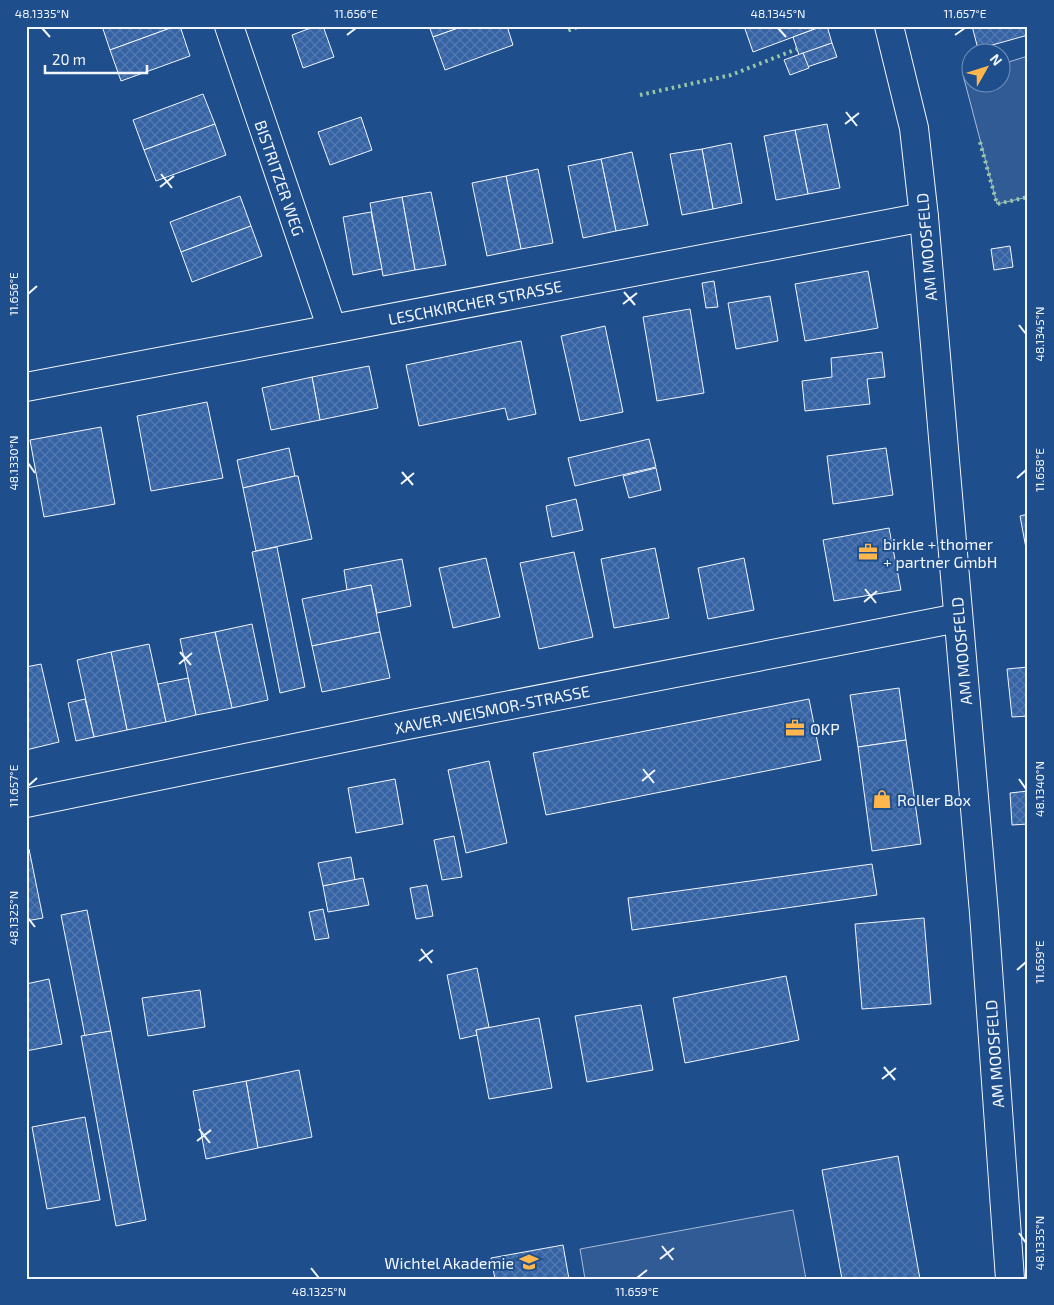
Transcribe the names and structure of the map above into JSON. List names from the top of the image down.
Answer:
{
  "streets": {
    "street": [
      "BISTRITZER WEG",
      "AM MOOSFELD",
      "LESCHKIRCHER STRASSE",
      "XAVER-WEISMOR-STRASSE"
    ]
  },
  "crossings": [
    ["BISTRITZER WEG", "LESCHKIRCHER STRASSE"],
    ["AM MOOSFELD", "LESCHKIRCHER STRASSE"],
    ["AM MOOSFELD", "XAVER-WEISMOR-STRASSE"]
  ],
  "places": {
    "office": ["birkle + thomer + partner GmbH", "OKP"],
    "shop": ["Roller Box"],
    "school or university": ["Wichtel Akademie"]
  },
  "scale_bar": "20 m",
  "north": "top right",
  "coordinates": [
    "48.1335°N",
    "11.656°E",
    "48.1345°N",
    "11.657°E",
    "48.1330°N",
    "11.658°E",
    "48.1340°N",
    "48.1325°N",
    "11.659°E"
  ]
}
